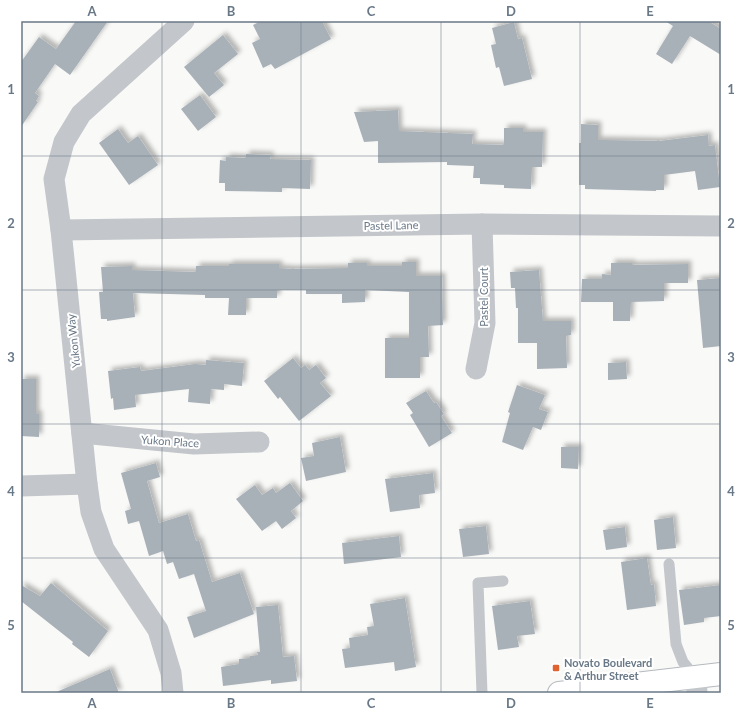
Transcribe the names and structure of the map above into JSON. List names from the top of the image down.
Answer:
{
  "streets": {
    "street": [
      "Pastel Lane",
      "Pastel Court",
      "Yukon Way",
      "Yukon Place"
    ]
  },
  "crossings": [
    ["Pastel Lane", "Pastel Court"],
    ["Pastel Lane", "Yukon Way"],
    ["Yukon Way", "Yukon Place"]
  ],
  "places": {
    "transit": ["Novato Boulevard & Arthur Street"]
  },
  "grid": {
    "columns": [
      "A",
      "B",
      "C",
      "D",
      "E"
    ],
    "rows": [
      "1",
      "2",
      "3",
      "4",
      "5"
    ]
  }
}
